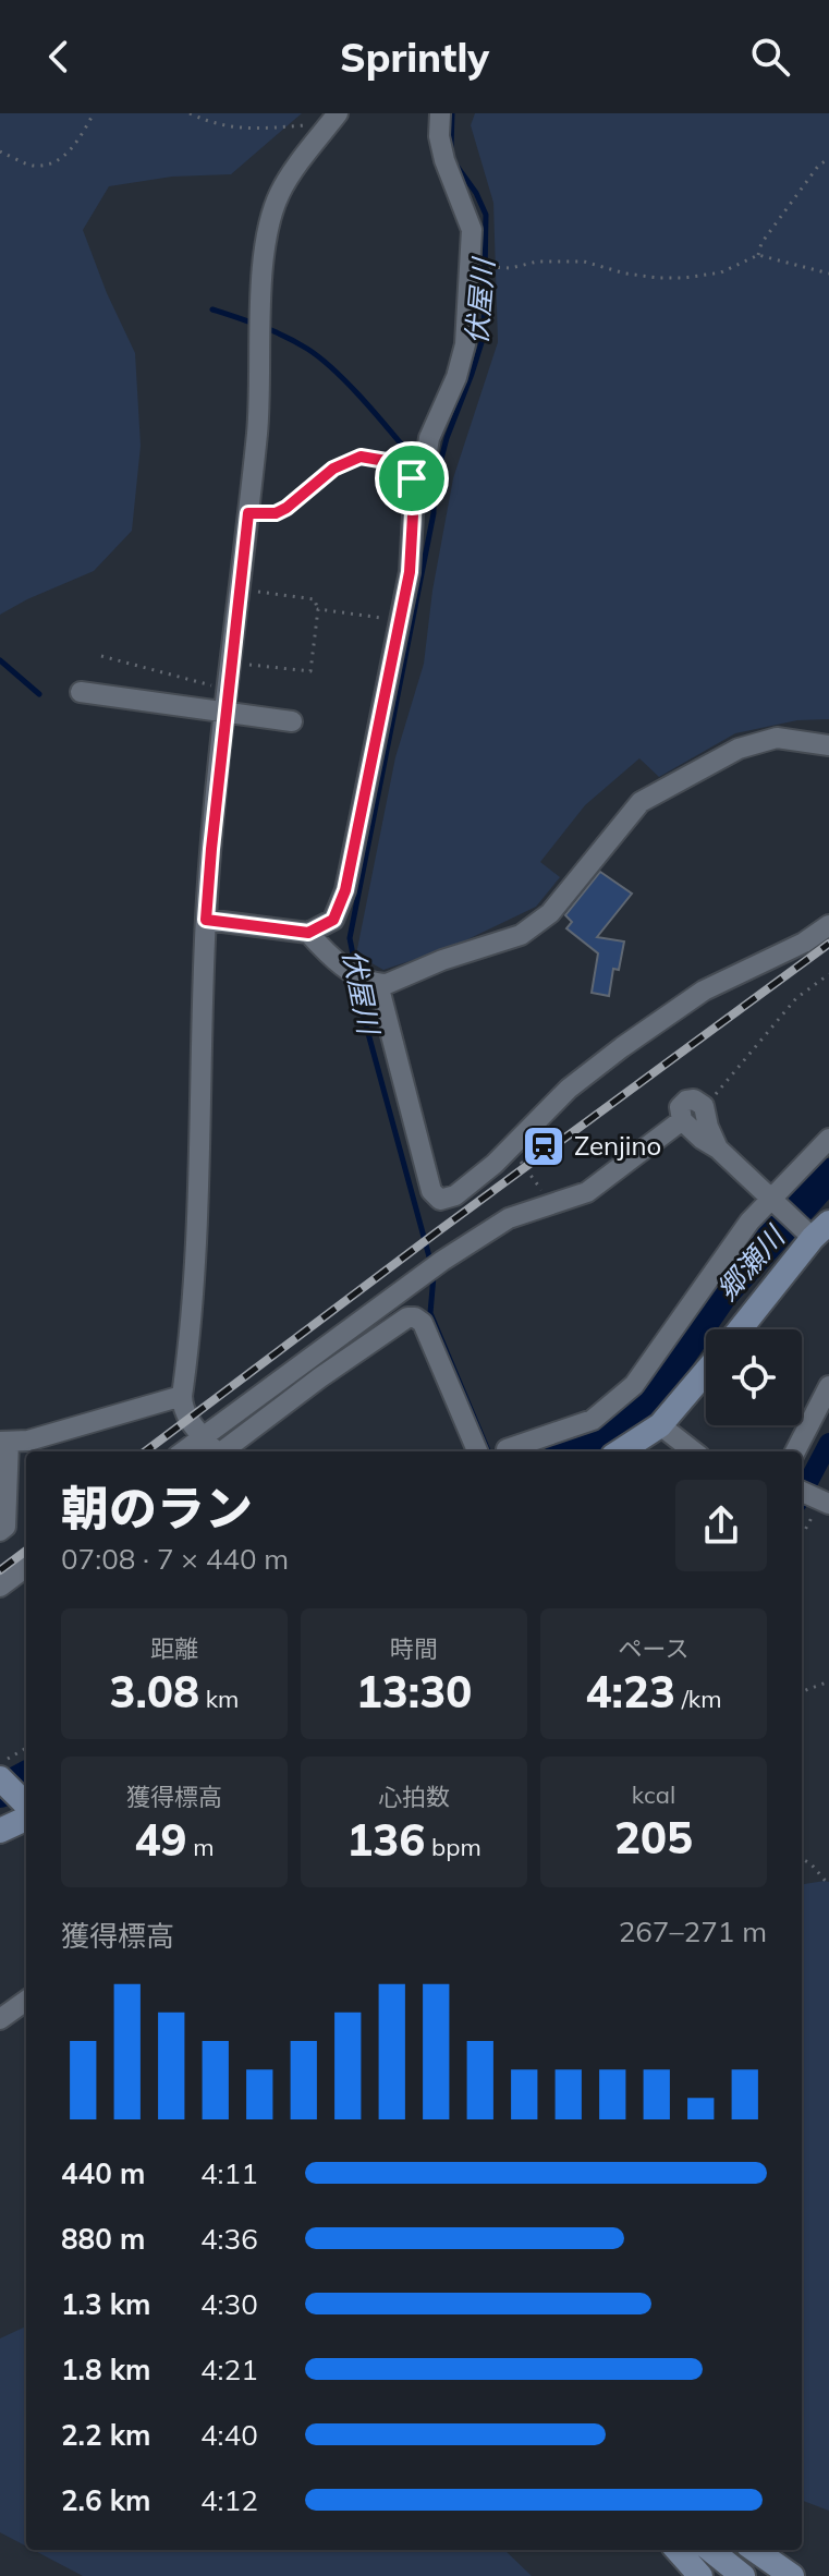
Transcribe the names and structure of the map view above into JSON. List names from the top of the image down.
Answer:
{
  "water": ["伏屋川", "郷瀬川"],
  "places": {
    "station": ["Zenjino"]
  },
  "page": {
    "header": "Sprintly",
    "heading": ["朝のラン", "07:08 · 7 × 440 m"],
    "stats": [
      ["距離", "3.08 km"],
      ["時間", "13:30"],
      ["ペース", "4:23 /km"],
      ["獲得標高", "49 m"],
      ["心拍数", "136 bpm"],
      ["kcal", "205"]
    ],
    "chart": ["獲得標高", "267–271 m"],
    "list": [
      {
        "name": "440 m",
        "note": "4:11"
      },
      {
        "name": "880 m",
        "note": "4:36"
      },
      {
        "name": "1.3 km",
        "note": "4:30"
      },
      {
        "name": "1.8 km",
        "note": "4:21"
      },
      {
        "name": "2.2 km",
        "note": "4:40"
      },
      {
        "name": "2.6 km",
        "note": "4:12"
      }
    ]
  }
}
